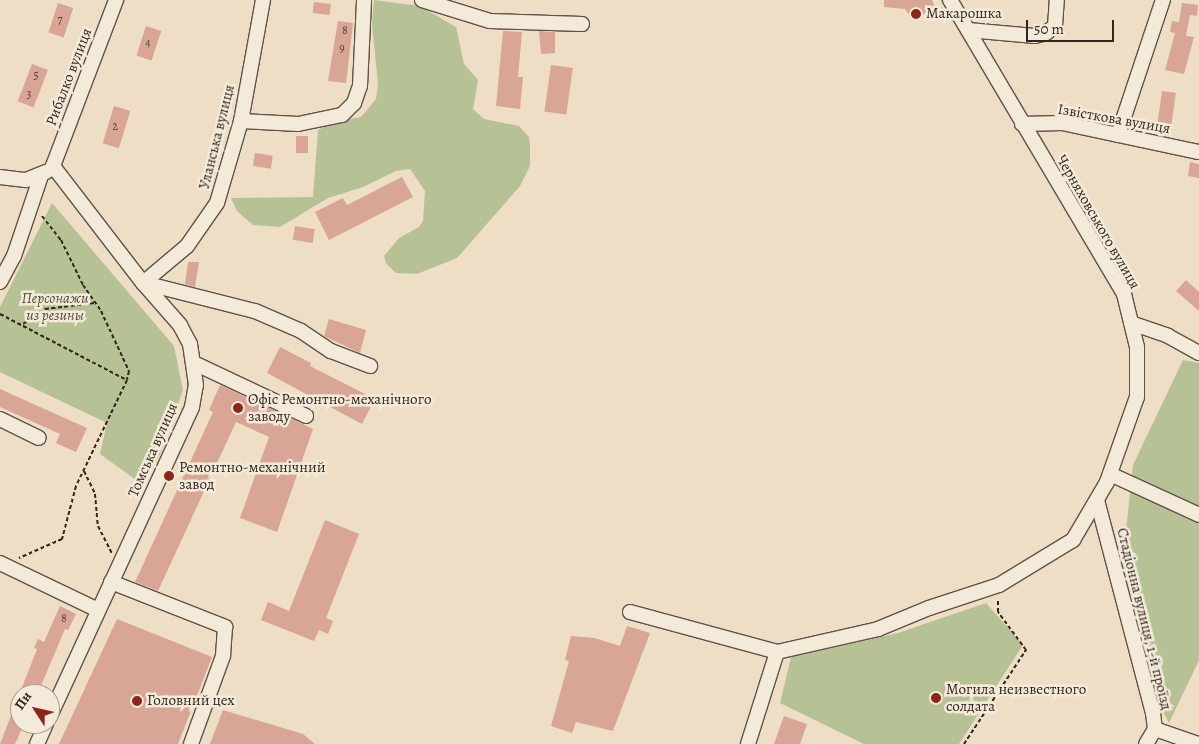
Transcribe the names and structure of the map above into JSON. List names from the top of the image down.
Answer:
{
  "streets": {
    "street": [
      "Рибалко вулиця",
      "Iзвiсткова вулиця",
      "Уланська вулиця",
      "Черняховського вулиця",
      "Томська вулиця",
      "Стадіонна вулиця, 1-й проїзд"
    ]
  },
  "crossings": [
    ["Рибалко вулиця", "Томська вулиця"],
    ["Iзвiсткова вулиця", "Черняховського вулиця"],
    ["Уланська вулиця", "Томська вулиця"],
    ["Черняховського вулиця", "Стадіонна вулиця, 1-й проїзд"]
  ],
  "parks": ["Персонажи из резины"],
  "places": [
    "Макарошка",
    "Офіс Ремонтно-механічного заводу",
    "Ремонтно-механічний завод",
    "Могила неизвестного солдата",
    "Головний цех"
  ],
  "house_numbers": [
    "7",
    "8",
    "4",
    "9",
    "5",
    "3",
    "2",
    "8"
  ],
  "scale_bar": "50 m",
  "north": "top left"
}
